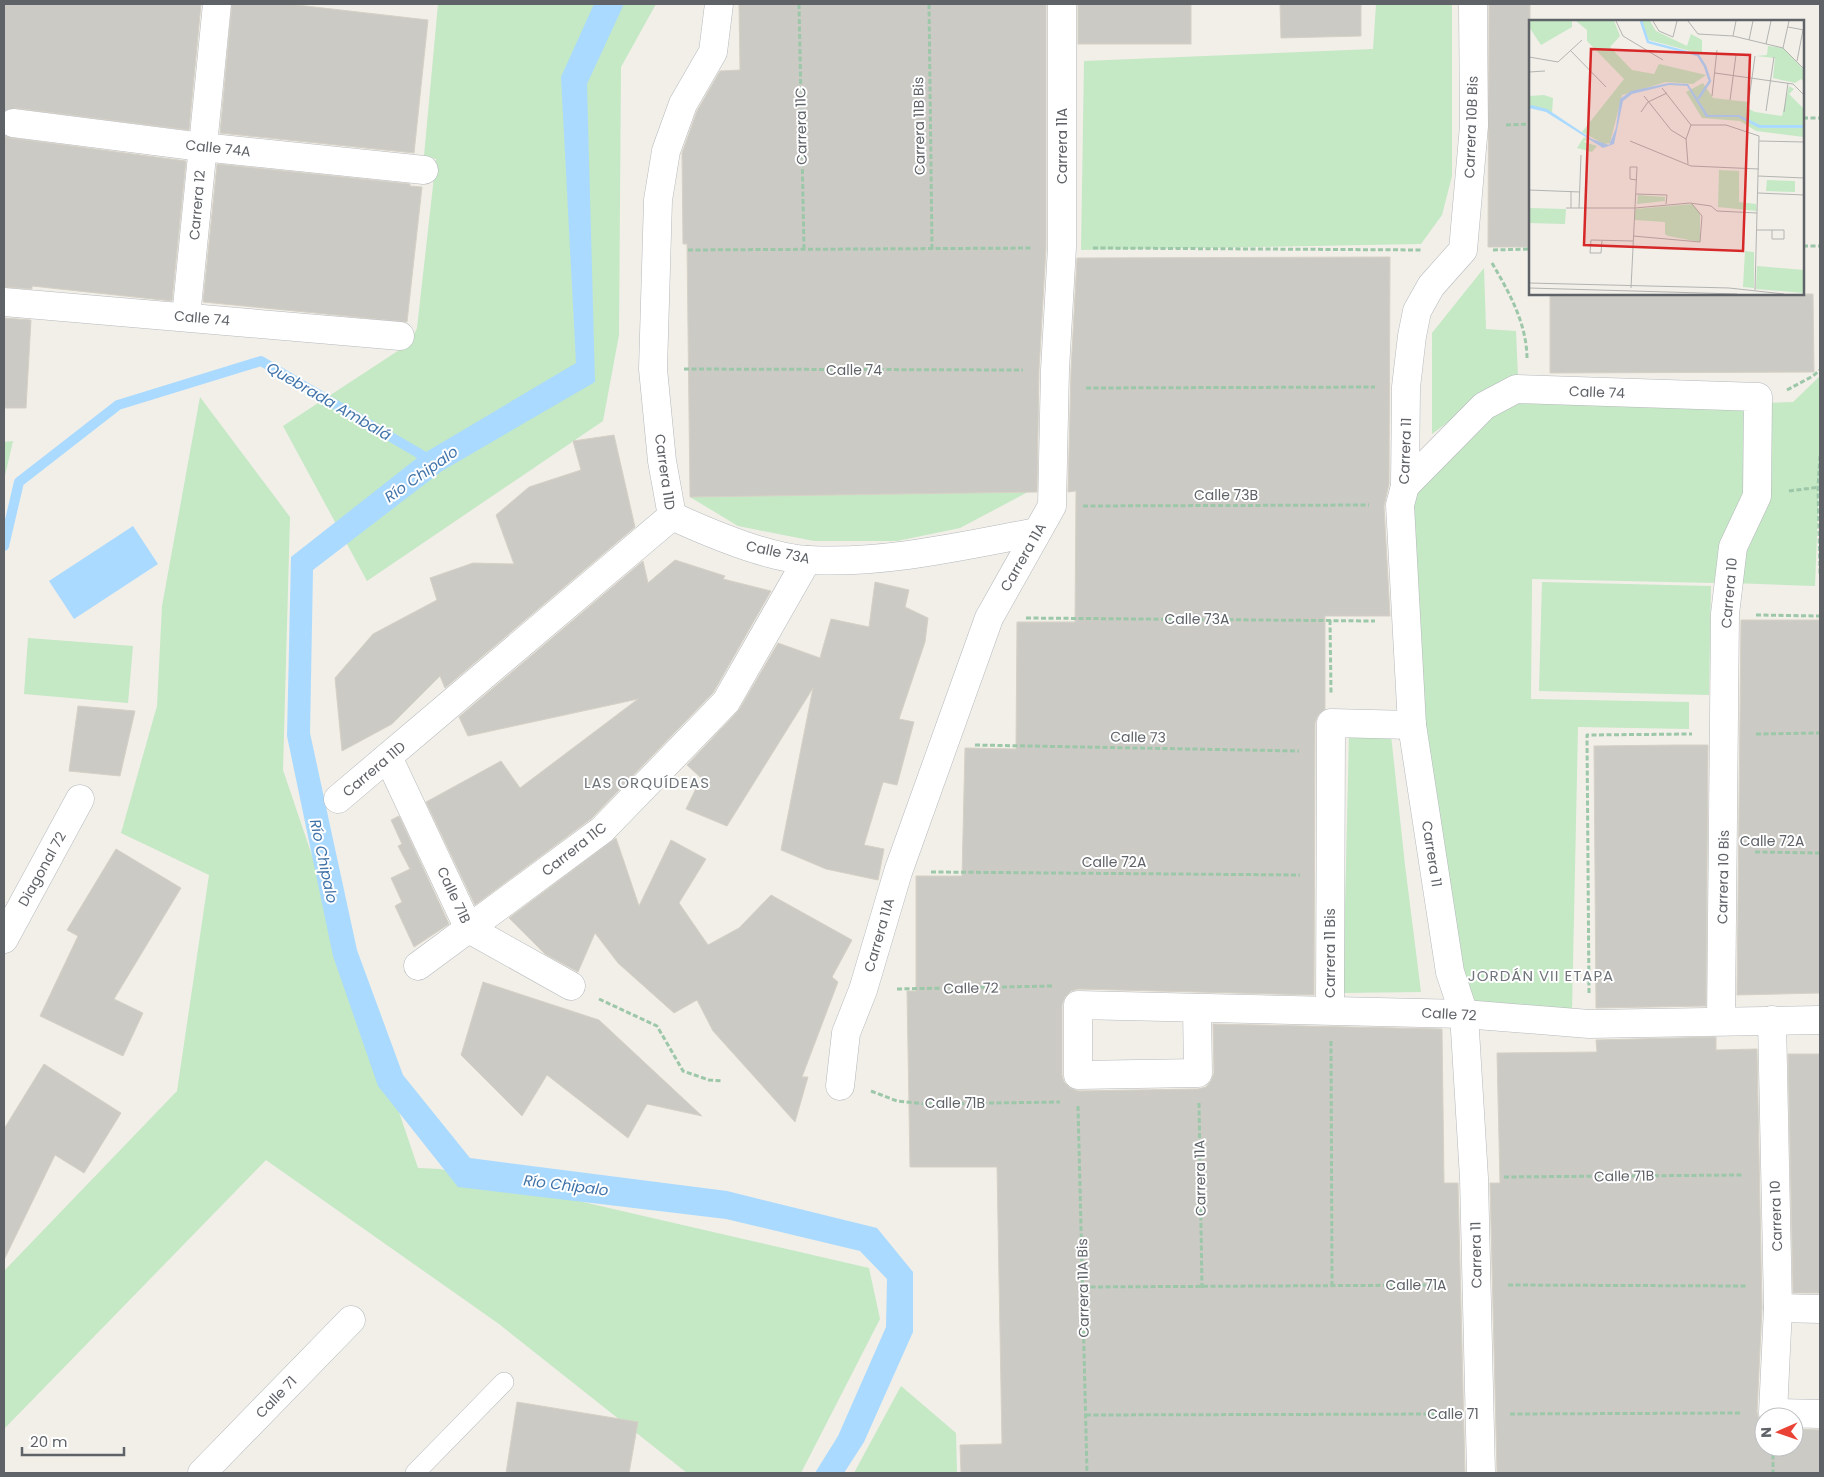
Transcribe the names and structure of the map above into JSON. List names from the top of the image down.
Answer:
{
  "streets": {
    "street": [
      "Carrera 11C",
      "Carrera 10B Bis",
      "Carrera 11A",
      "Calle 74A",
      "Carrera 12",
      "Calle 74",
      "Carrera 11",
      "Carrera 11D",
      "Calle 73A",
      "Carrera 10",
      "Diagonal 72",
      "Carrera 10 Bis",
      "Calle 71B",
      "Carrera 11 Bis",
      "Calle 72",
      "Calle 71"
    ],
    "path": [
      "Carrera 11B Bis",
      "Calle 73B",
      "Calle 73",
      "Calle 72A",
      "Calle 71A",
      "Carrera 11A Bis"
    ]
  },
  "crossings": [
    ["Carrera 11C", "Calle 73A"],
    ["Carrera 11C", "Calle 71B"],
    ["Carrera 10B Bis", "Carrera 11"],
    ["Carrera 11A", "Calle 74"],
    ["Carrera 11A", "Calle 73B"],
    ["Carrera 11A", "Calle 73A"],
    ["Carrera 11A", "Calle 73"],
    ["Carrera 11A", "Calle 72A"],
    ["Carrera 11A", "Calle 71B"],
    ["Carrera 11A", "Calle 72"],
    ["Carrera 11A", "Calle 71A"],
    ["Calle 74A", "Carrera 12"],
    ["Carrera 12", "Calle 74"],
    ["Calle 74", "Carrera 11"],
    ["Calle 74", "Carrera 11D"],
    ["Calle 74", "Calle 73B"],
    ["Calle 74", "Carrera 10"],
    ["Carrera 11", "Calle 73B"],
    ["Carrera 11", "Calle 73A"],
    ["Carrera 11", "Calle 71B"],
    ["Carrera 11", "Calle 72"],
    ["Carrera 11", "Calle 71A"],
    ["Carrera 11", "Calle 71"],
    ["Carrera 11D", "Calle 73A"],
    ["Carrera 11D", "Calle 71B"],
    ["Carrera 10", "Carrera 10 Bis"],
    ["Carrera 10", "Calle 71B"],
    ["Carrera 10", "Calle 72"],
    ["Carrera 10", "Calle 71A"],
    ["Calle 73", "Carrera 11 Bis"],
    ["Calle 72A", "Carrera 10 Bis"],
    ["Calle 72A", "Carrera 11 Bis"],
    ["Carrera 10 Bis", "Calle 72"],
    ["Carrera 11 Bis", "Calle 72"],
    ["Carrera 11 Bis", "Calle 71A"],
    ["Calle 71A", "Carrera 11A Bis"],
    ["Carrera 11A Bis", "Calle 71"]
  ],
  "districts": ["LAS ORQUÍDEAS", "JORDÁN VII ETAPA"],
  "water": ["Quebrada Ambalá", "Río Chipalo"],
  "scale_bar": "20 m",
  "north": "left"
}
